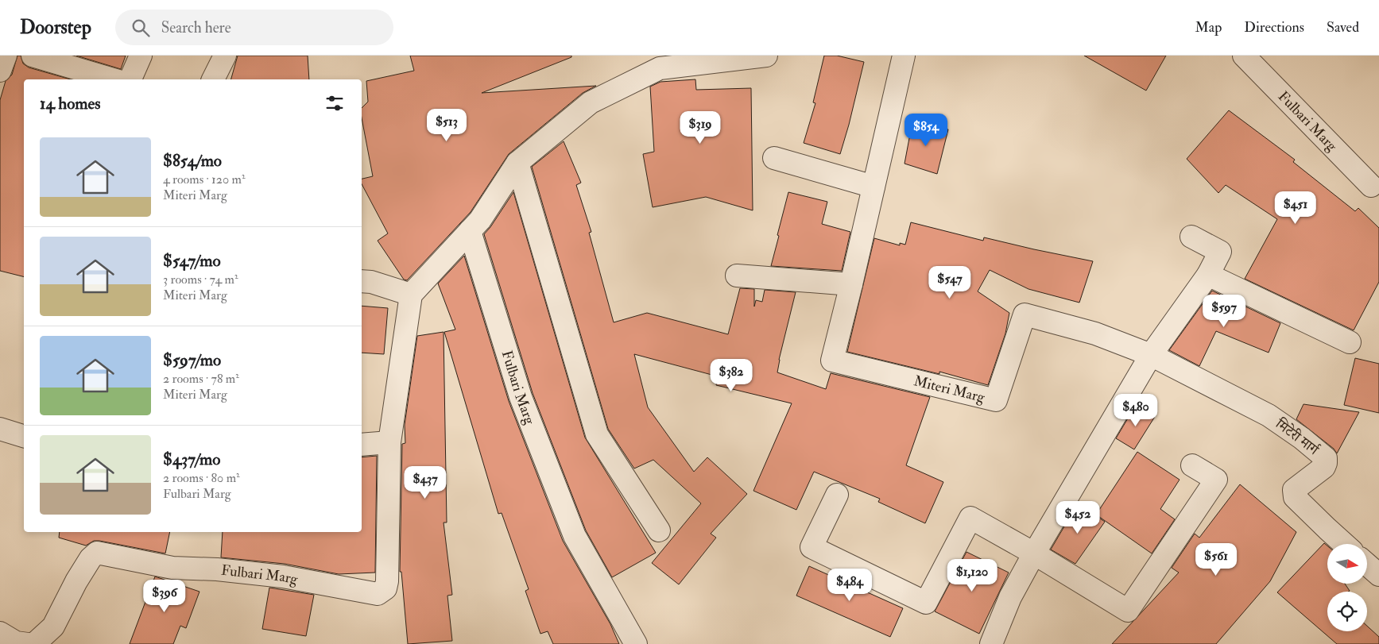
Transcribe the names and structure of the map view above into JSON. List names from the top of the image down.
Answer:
{
  "streets": {
    "street": ["Fulbari Marg", "Miteri Marg", "मिटेरी मार्ग"]
  },
  "crossings": [
    ["Miteri Marg", "मिटेरी मार्ग"]
  ],
  "north": "right",
  "page": {
    "header": "Doorstep",
    "search": "Search here",
    "nav": ["Map", "Directions", "Saved"],
    "heading": "14 homes",
    "price": [
      "$513",
      "$319",
      "$854",
      "$451",
      "$547",
      "$597",
      "$382",
      "$480",
      "$437",
      "$452",
      "$561",
      "$1,120",
      "$484",
      "$396"
    ],
    "list": [
      {
        "name": "$854/mo",
        "note": "4 rooms · 120 m² · Miteri Marg"
      },
      {
        "name": "$547/mo",
        "note": "3 rooms · 74 m² · Miteri Marg"
      },
      {
        "name": "$597/mo",
        "note": "2 rooms · 78 m² · Miteri Marg"
      },
      {
        "name": "$437/mo",
        "note": "2 rooms · 80 m² · Fulbari Marg"
      }
    ]
  }
}
